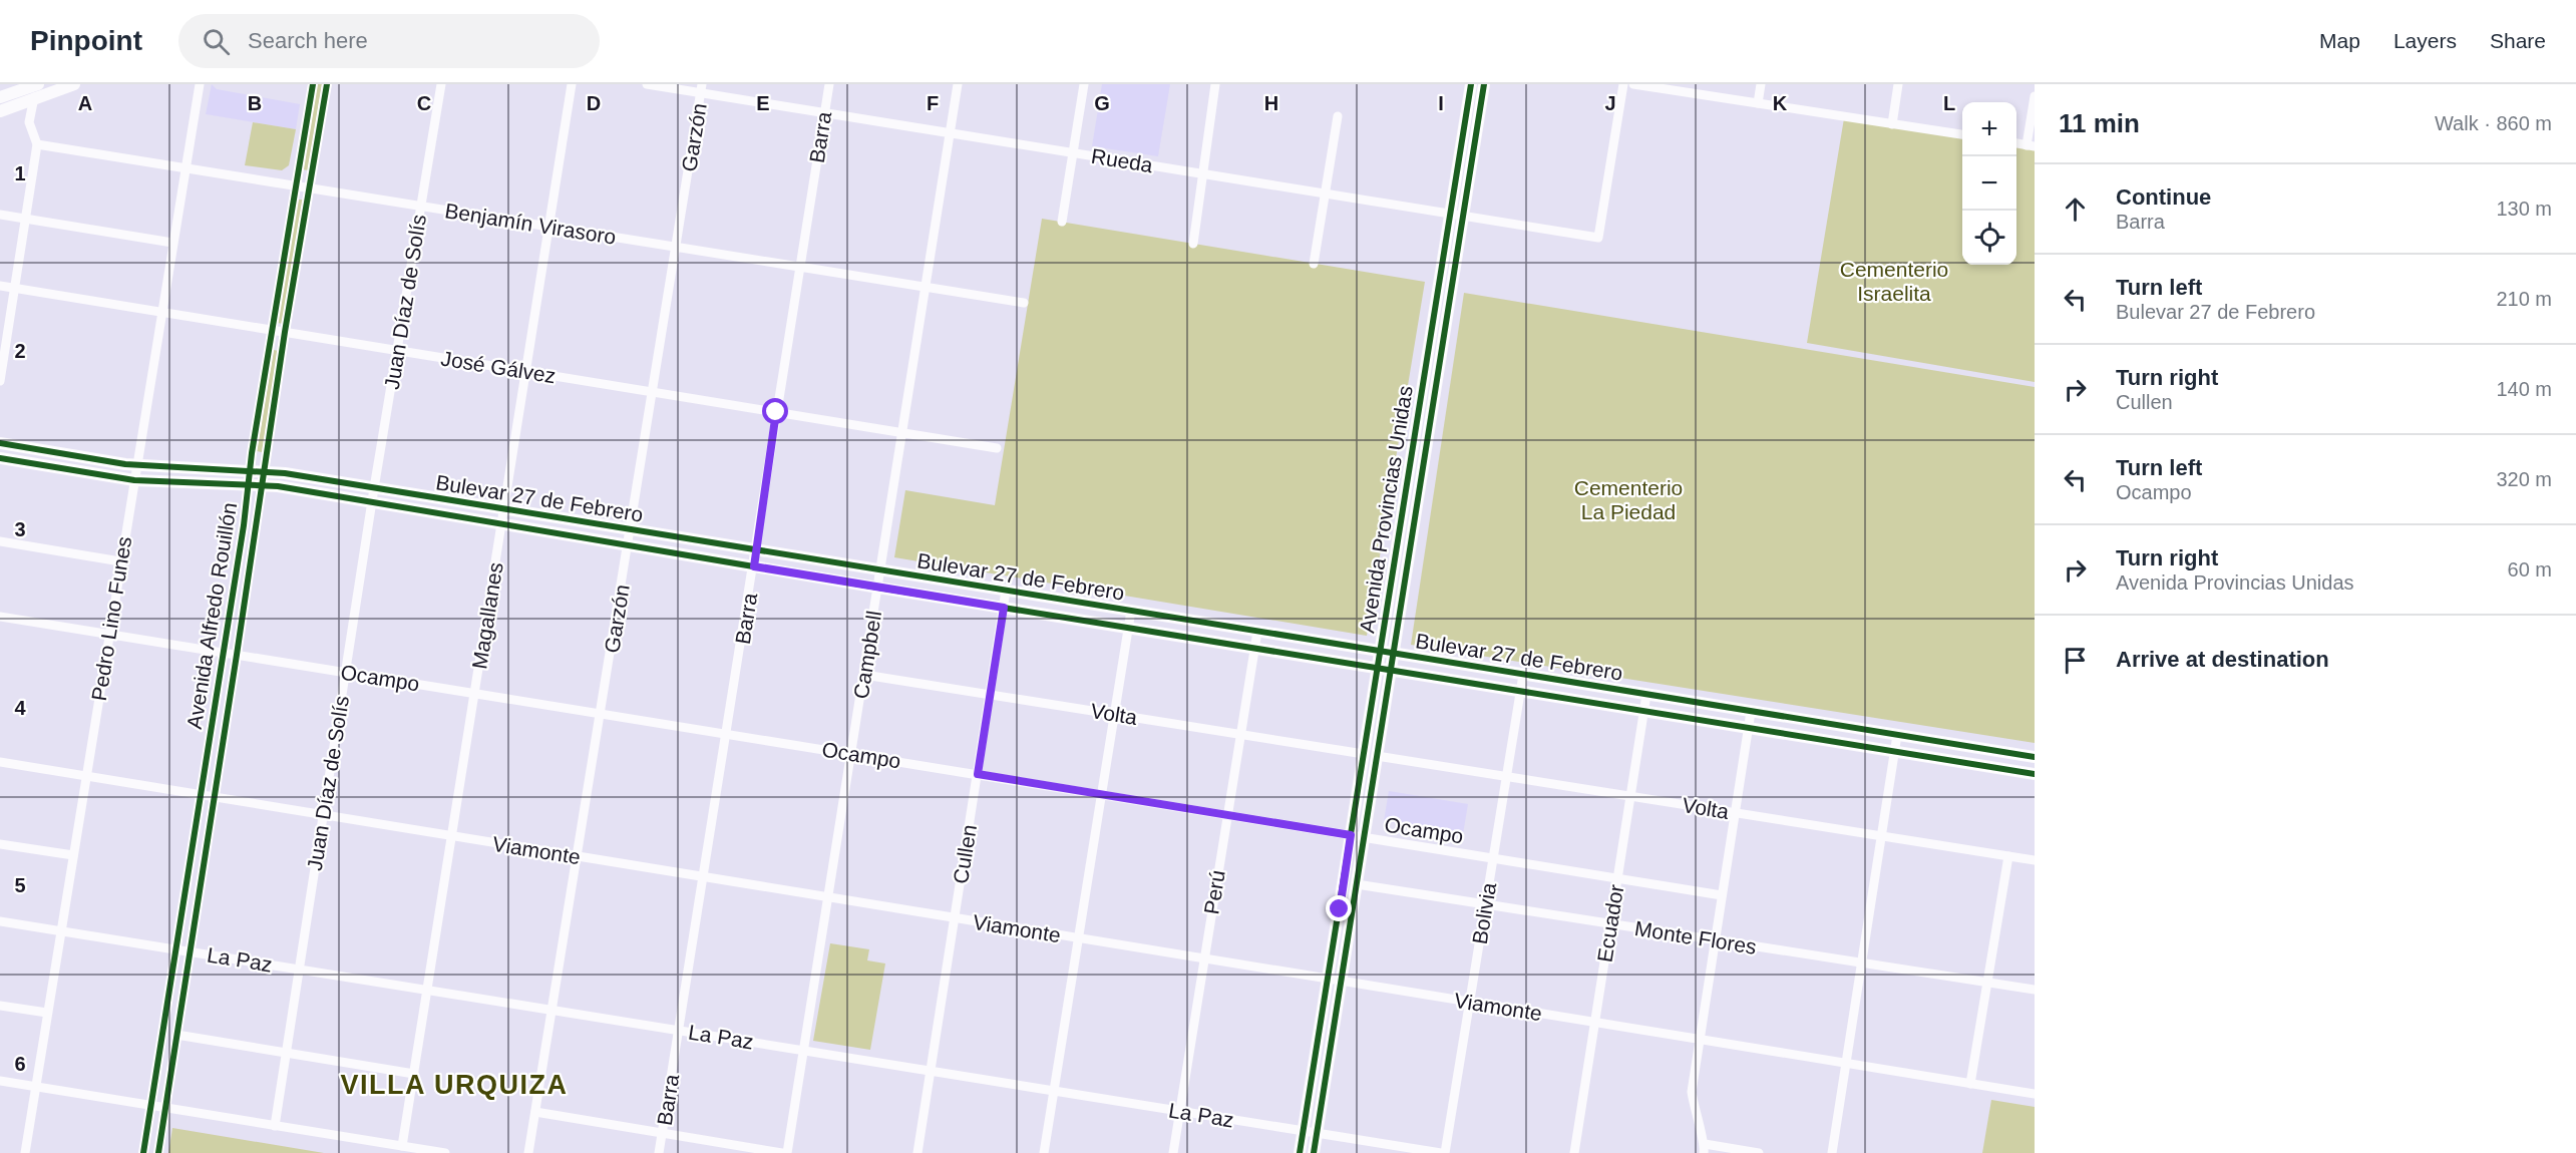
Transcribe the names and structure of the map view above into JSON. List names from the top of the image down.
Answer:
{
  "streets": {
    "main road": ["Bulevar 27 de Febrero", "Avenida Provincias Unidas"],
    "street": [
      "Garzón",
      "Barra",
      "Rueda",
      "Benjamín Virasoro",
      "Juan Díaz de Solís",
      "José Gálvez",
      "Avenida Alfredo Rouillón",
      "Magallanes",
      "Pedro Lino Funes",
      "Campbell",
      "Ocampo",
      "Volta",
      "Viamonte",
      "Cullen",
      "Perú",
      "Bolivia",
      "Ecuador",
      "Monte Flores",
      "La Paz"
    ]
  },
  "crossings": [
    ["Garzón", "Rueda"],
    ["Garzón", "Benjamín Virasoro"],
    ["Garzón", "José Gálvez"],
    ["Garzón", "Bulevar 27 de Febrero"],
    ["Garzón", "Ocampo"],
    ["Garzón", "Viamonte"],
    ["Garzón", "La Paz"],
    ["Barra", "Rueda"],
    ["Barra", "Benjamín Virasoro"],
    ["Barra", "José Gálvez"],
    ["Barra", "Bulevar 27 de Febrero"],
    ["Barra", "Ocampo"],
    ["Barra", "Viamonte"],
    ["Barra", "La Paz"],
    ["Rueda", "Avenida Provincias Unidas"],
    ["Rueda", "Campbell"],
    ["Benjamín Virasoro", "Juan Díaz de Solís"],
    ["Benjamín Virasoro", "Avenida Alfredo Rouillón"],
    ["Benjamín Virasoro", "Magallanes"],
    ["Benjamín Virasoro", "Pedro Lino Funes"],
    ["Benjamín Virasoro", "Campbell"],
    ["Juan Díaz de Solís", "José Gálvez"],
    ["Juan Díaz de Solís", "Bulevar 27 de Febrero"],
    ["Juan Díaz de Solís", "Ocampo"],
    ["Juan Díaz de Solís", "Viamonte"],
    ["Juan Díaz de Solís", "La Paz"],
    ["José Gálvez", "Avenida Alfredo Rouillón"],
    ["José Gálvez", "Magallanes"],
    ["José Gálvez", "Pedro Lino Funes"],
    ["José Gálvez", "Campbell"],
    ["Bulevar 27 de Febrero", "Avenida Provincias Unidas"],
    ["Bulevar 27 de Febrero", "Avenida Alfredo Rouillón"],
    ["Bulevar 27 de Febrero", "Magallanes"],
    ["Bulevar 27 de Febrero", "Pedro Lino Funes"],
    ["Bulevar 27 de Febrero", "Campbell"],
    ["Bulevar 27 de Febrero", "Cullen"],
    ["Bulevar 27 de Febrero", "Perú"],
    ["Bulevar 27 de Febrero", "Bolivia"],
    ["Bulevar 27 de Febrero", "Ecuador"],
    ["Avenida Provincias Unidas", "Ocampo"],
    ["Avenida Provincias Unidas", "Volta"],
    ["Avenida Provincias Unidas", "Viamonte"],
    ["Avenida Provincias Unidas", "Monte Flores"],
    ["Avenida Provincias Unidas", "La Paz"],
    ["Avenida Alfredo Rouillón", "Ocampo"],
    ["Avenida Alfredo Rouillón", "Viamonte"],
    ["Avenida Alfredo Rouillón", "La Paz"],
    ["Magallanes", "Ocampo"],
    ["Magallanes", "Viamonte"],
    ["Magallanes", "La Paz"],
    ["Pedro Lino Funes", "Ocampo"],
    ["Pedro Lino Funes", "Viamonte"],
    ["Pedro Lino Funes", "La Paz"],
    ["Campbell", "Ocampo"],
    ["Campbell", "Volta"],
    ["Campbell", "Viamonte"],
    ["Campbell", "La Paz"],
    ["Ocampo", "Cullen"],
    ["Ocampo", "Perú"],
    ["Ocampo", "Bolivia"],
    ["Ocampo", "Ecuador"],
    ["Volta", "Cullen"],
    ["Volta", "Perú"],
    ["Volta", "Bolivia"],
    ["Volta", "Ecuador"],
    ["Viamonte", "Cullen"],
    ["Viamonte", "Perú"],
    ["Viamonte", "Bolivia"],
    ["Viamonte", "Ecuador"],
    ["Cullen", "La Paz"],
    ["Perú", "La Paz"],
    ["Bolivia", "Monte Flores"],
    ["Bolivia", "La Paz"],
    ["Ecuador", "Monte Flores"]
  ],
  "districts": ["VILLA URQUIZA"],
  "parks": ["Cementerio Israelita", "Cementerio La Piedad"],
  "page": {
    "header": "Pinpoint",
    "search": "Search here",
    "nav": ["Map", "Layers", "Share"],
    "heading": ["11 min", "Walk · 860 m"],
    "map_buttons": ["+", "−"],
    "list": [
      ["Continue", "Barra", "130 m"],
      ["Turn left", "Bulevar 27 de Febrero", "210 m"],
      ["Turn right", "Cullen", "140 m"],
      ["Turn left", "Ocampo", "320 m"],
      ["Turn right", "Avenida Provincias Unidas", "60 m"],
      "Arrive at destination"
    ]
  },
  "grid": {
    "columns": [
      "A",
      "B",
      "C",
      "D",
      "E",
      "F",
      "G",
      "H",
      "I",
      "J",
      "K",
      "L"
    ],
    "rows": [
      "1",
      "2",
      "3",
      "4",
      "5",
      "6"
    ]
  }
}
